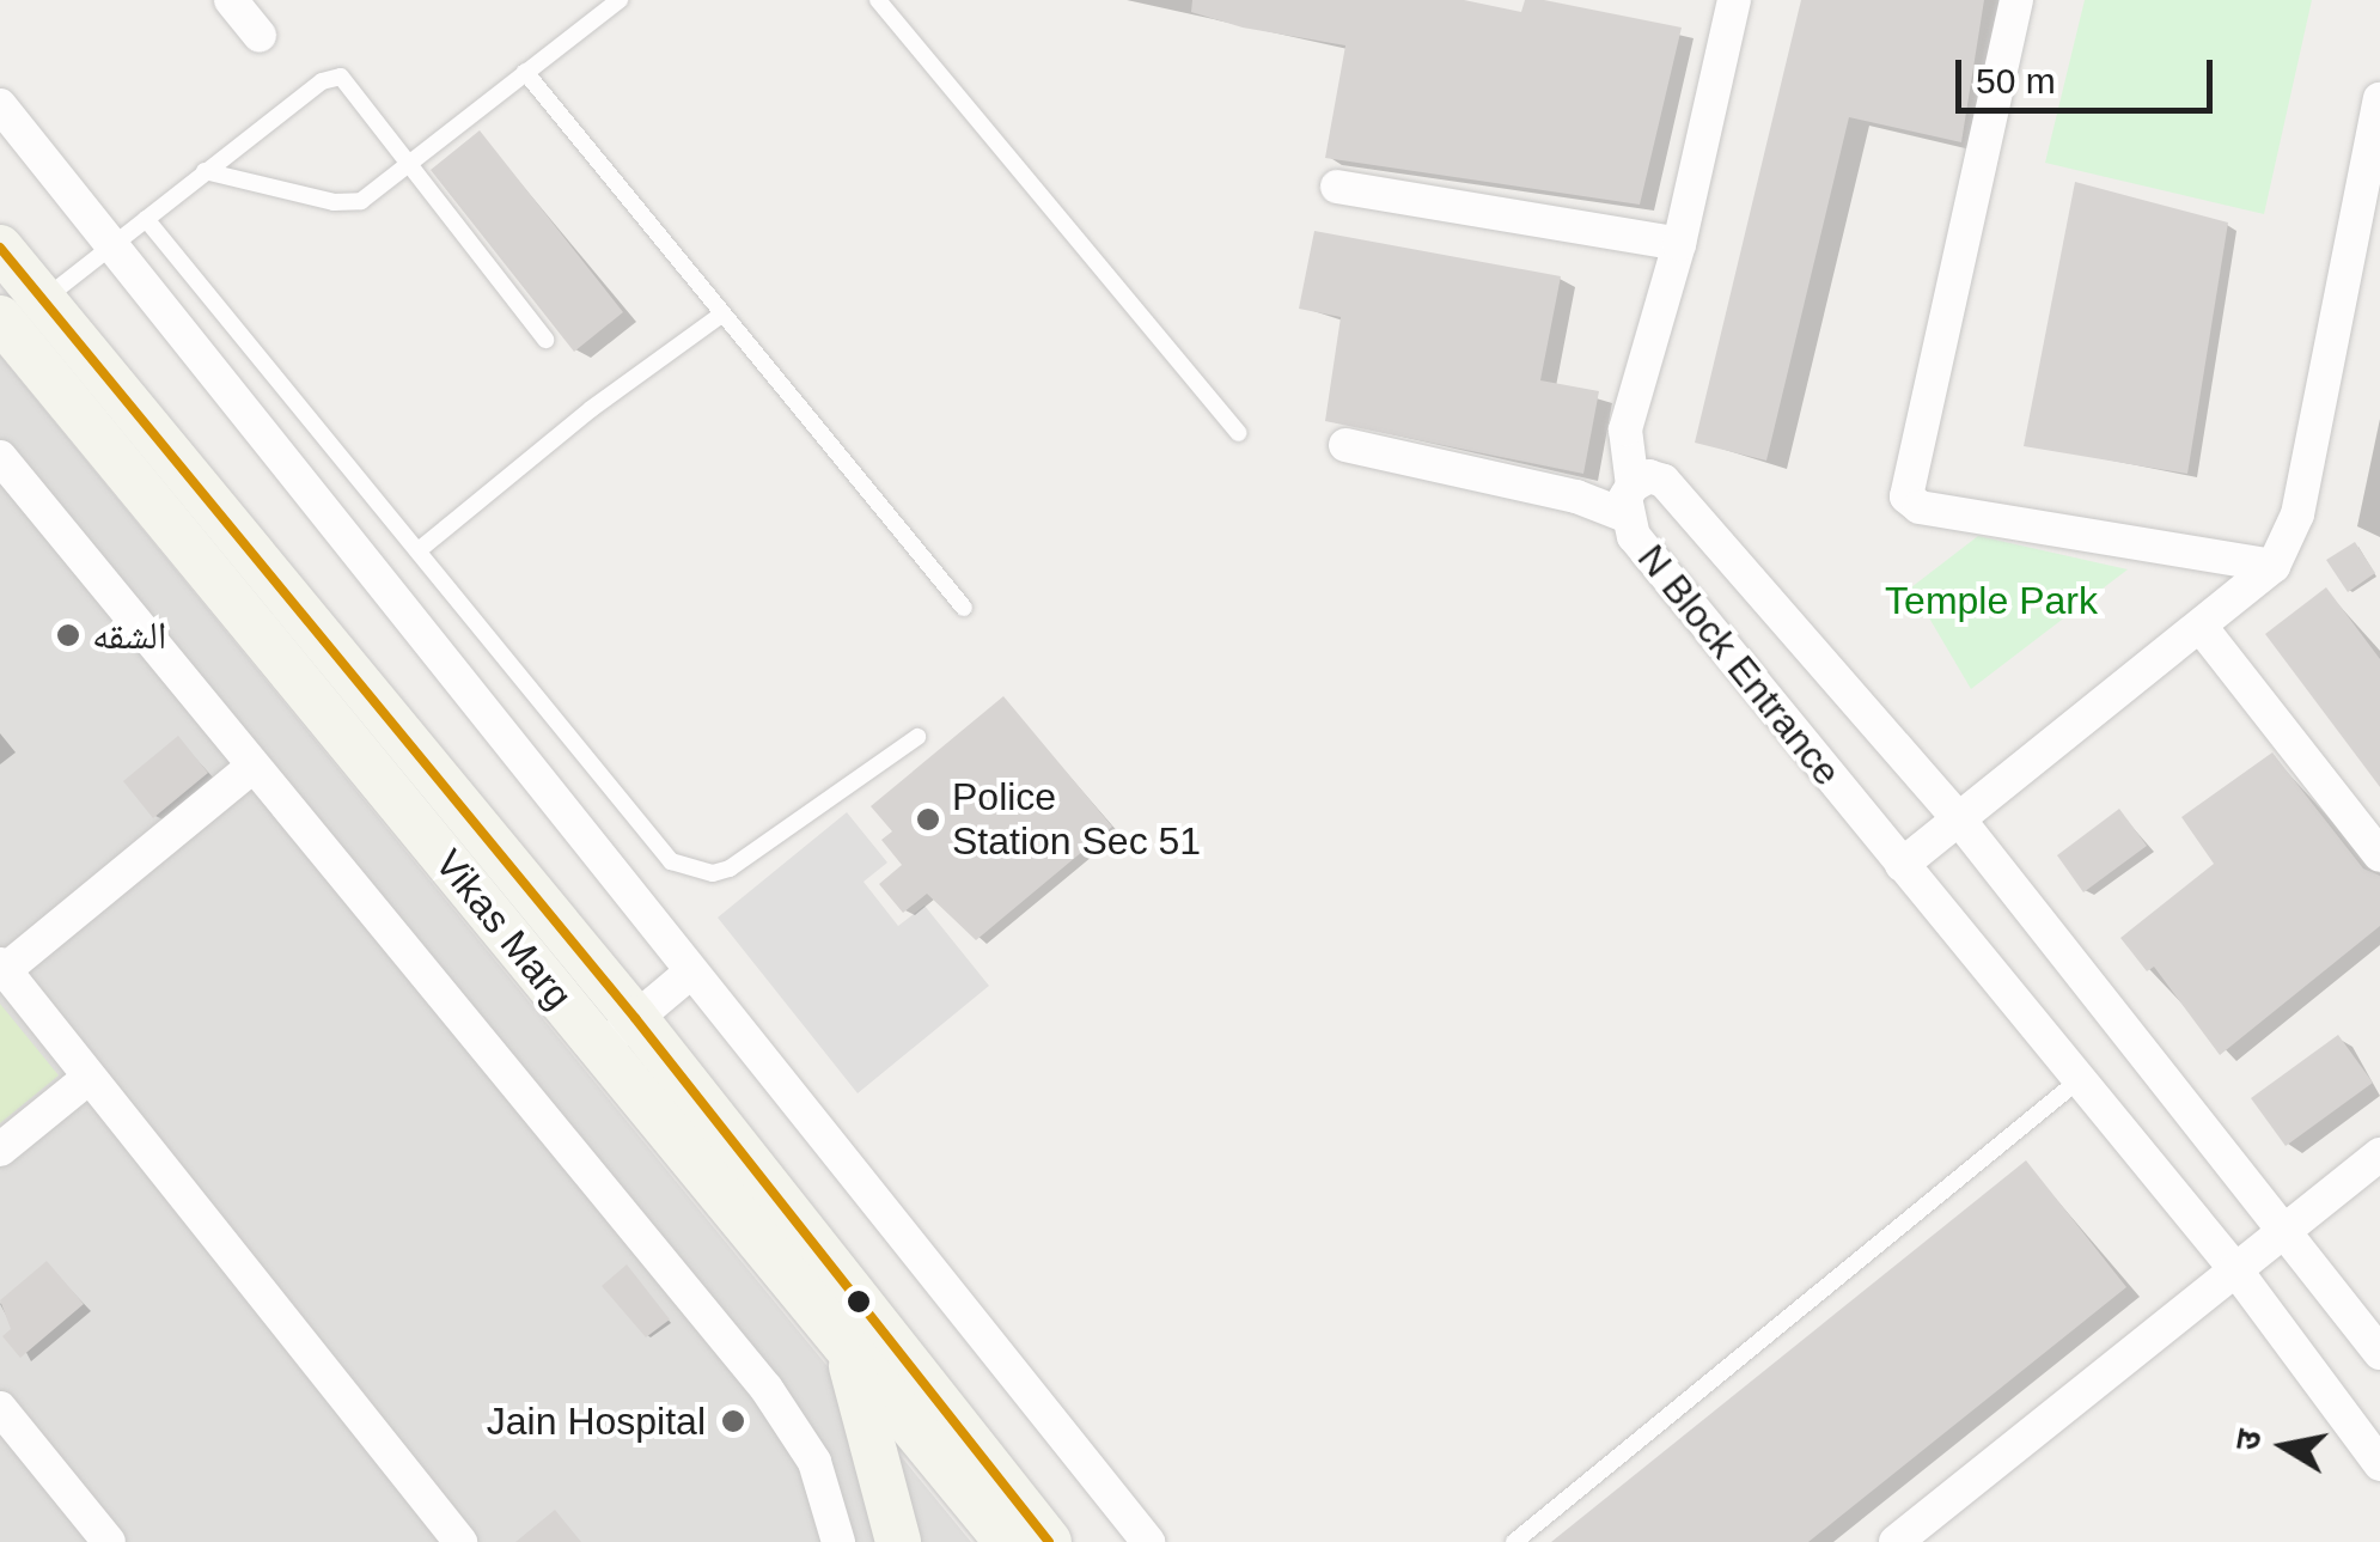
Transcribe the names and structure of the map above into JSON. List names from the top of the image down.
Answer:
{
  "streets": {
    "main road": ["Vikas Marg"],
    "street": ["N Block Entrance"]
  },
  "parks": ["Temple Park"],
  "places": ["الشقه", "Police Station Sec 51", "Jain Hospital"],
  "scale_bar": "50 m",
  "north": "left"
}
